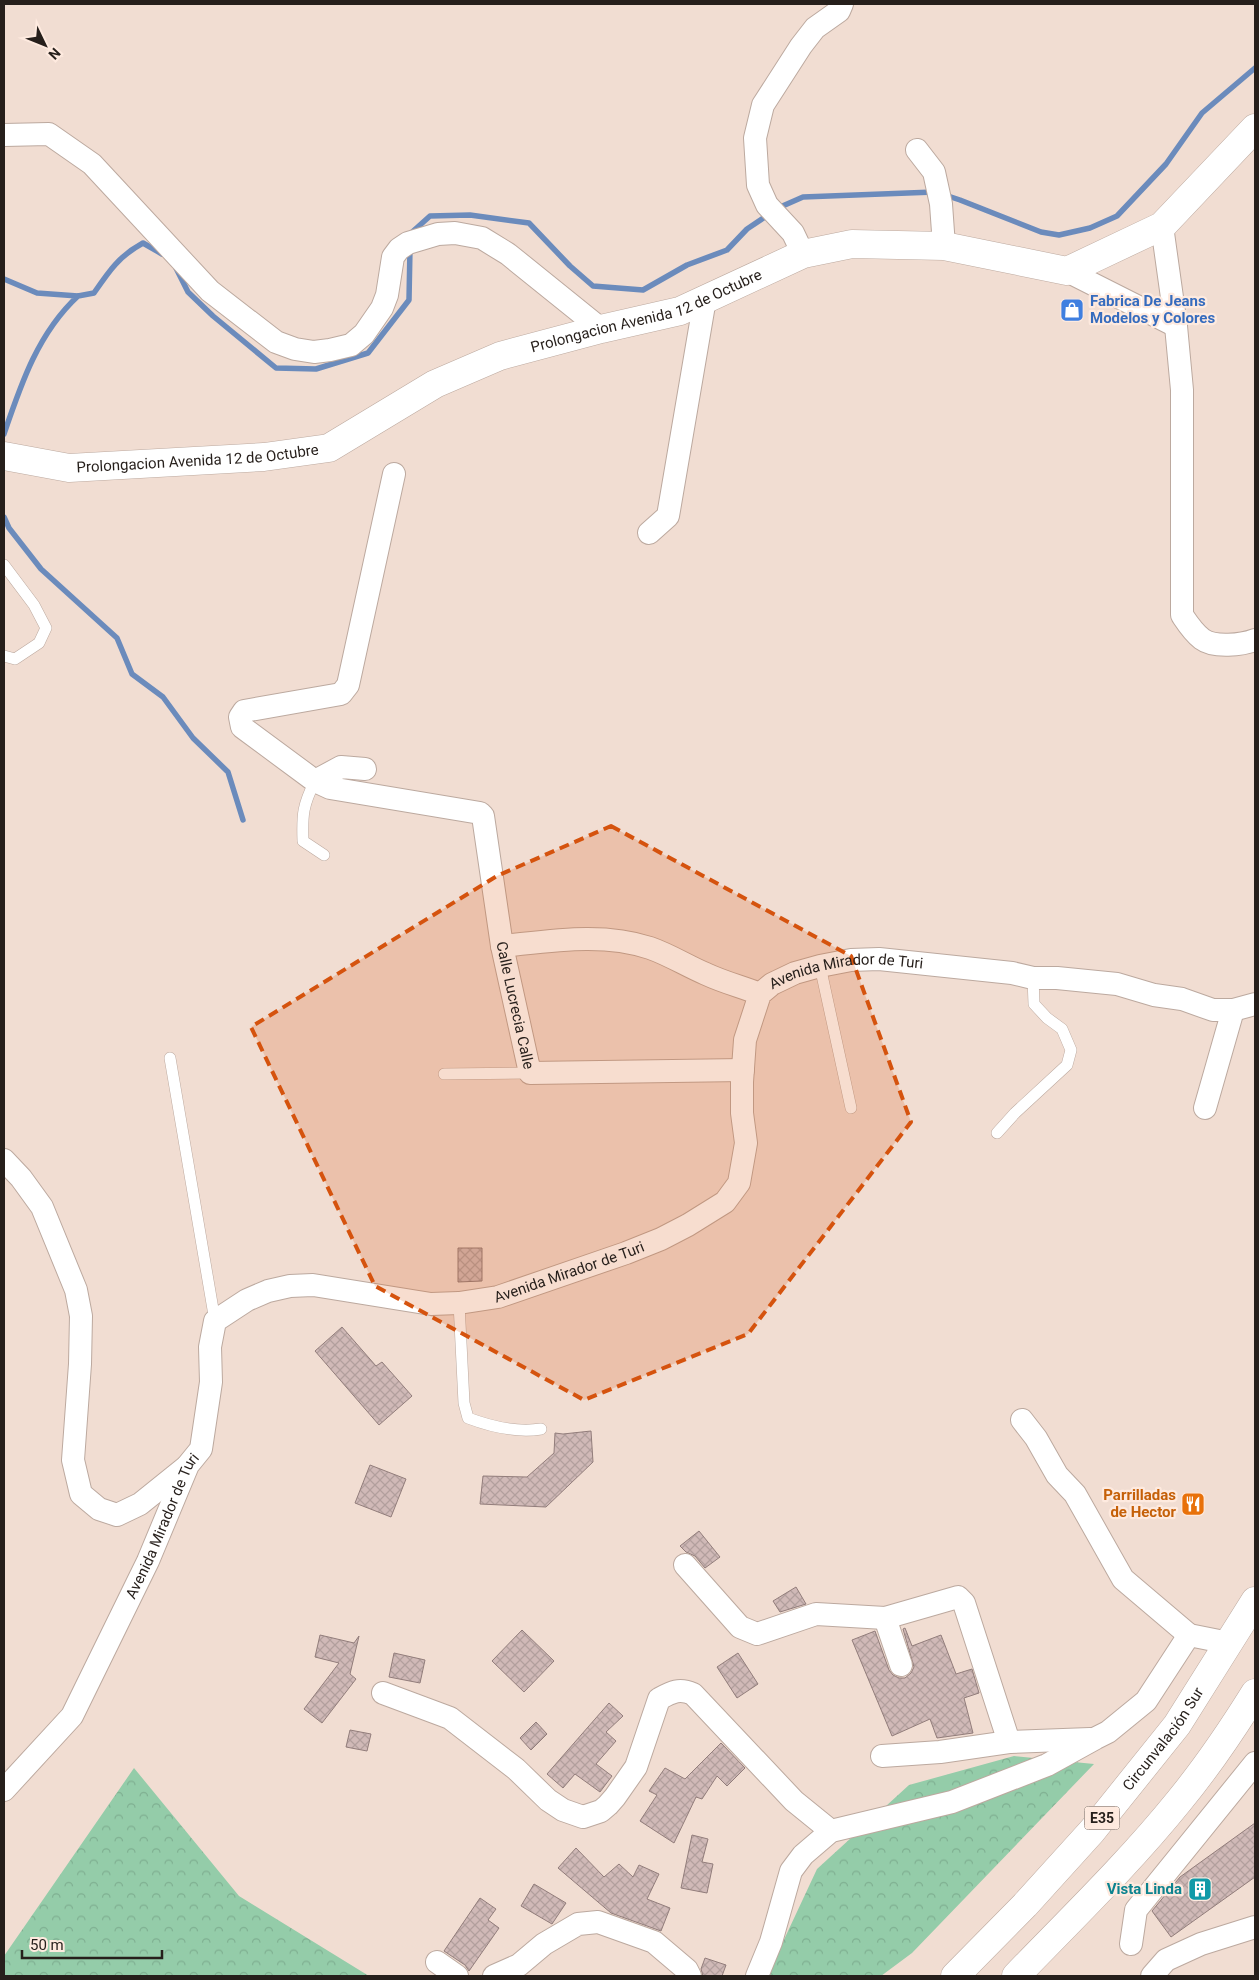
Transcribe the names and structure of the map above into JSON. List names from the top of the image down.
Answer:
{
  "streets": {
    "main road": ["Prolongacion Avenida 12 de Octubre", "Circunvalación Sur", "E35"],
    "street": ["Avenida Mirador de Turi", "Calle Lucrecia Calle"]
  },
  "crossings": [
    ["Avenida Mirador de Turi", "Calle Lucrecia Calle"]
  ],
  "places": {
    "shop": ["Fabrica De Jeans Modelos y Colores"],
    "restaurant": ["Parrilladas de Hector"],
    "building": ["Vista Linda"]
  },
  "scale_bar": "50 m",
  "north": "bottom right"
}
